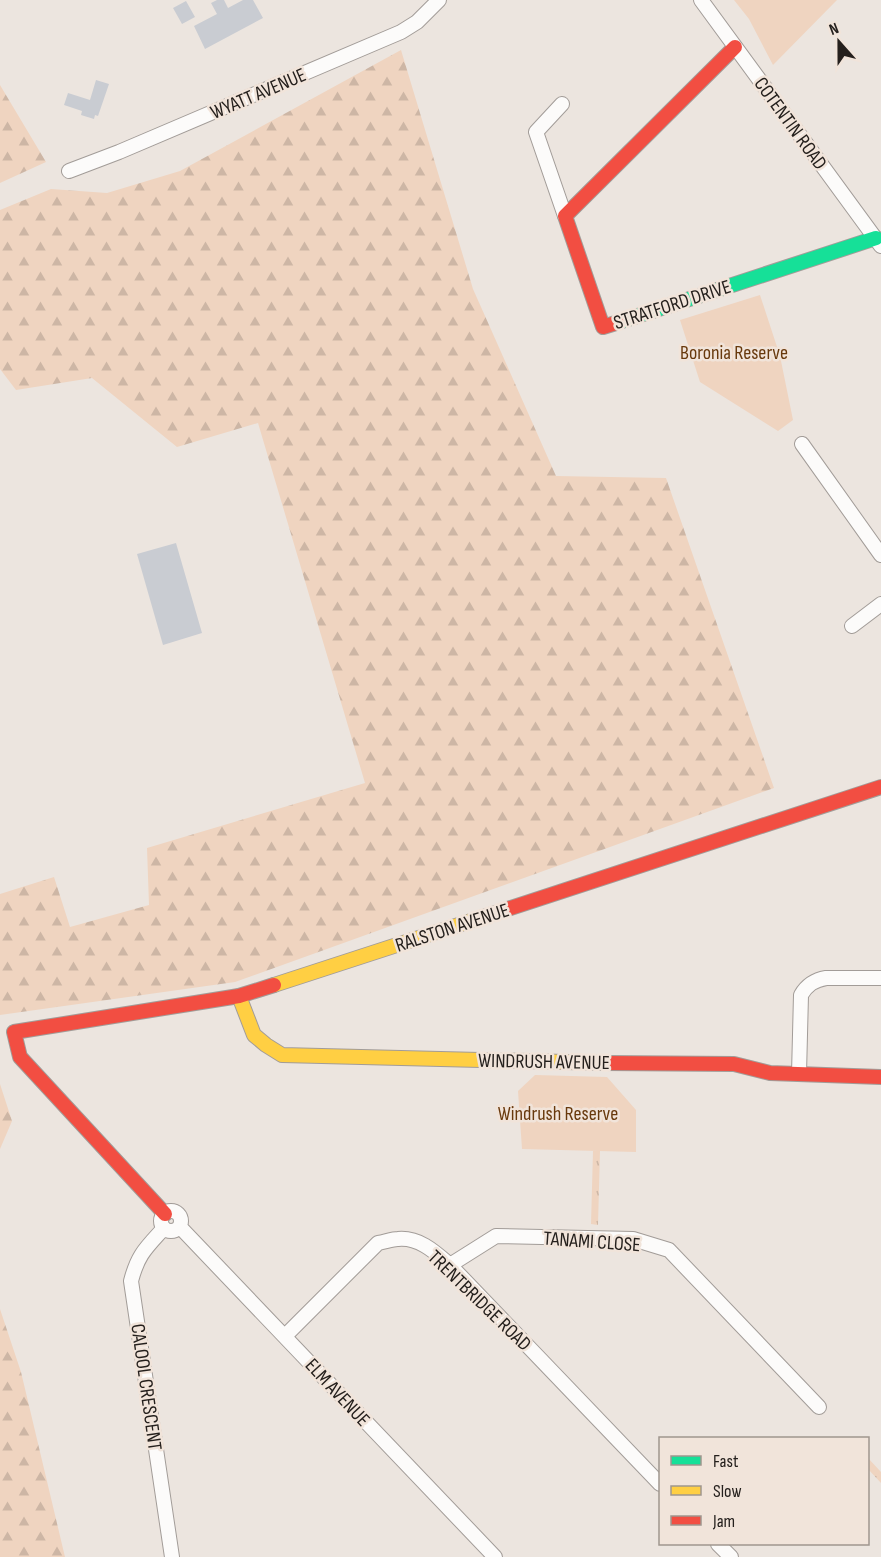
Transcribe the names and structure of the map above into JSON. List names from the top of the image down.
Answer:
{
  "streets": {
    "street": [
      "WYATT AVENUE",
      "COTENTIN ROAD",
      "STRATFORD DRIVE",
      "RALSTON AVENUE",
      "WINDRUSH AVENUE",
      "TANAMI CLOSE",
      "TRENTBRIDGE ROAD",
      "CALOOL CRESCENT",
      "ELM AVENUE"
    ]
  },
  "crossings": [
    ["COTENTIN ROAD", "STRATFORD DRIVE"],
    ["RALSTON AVENUE", "WINDRUSH AVENUE"],
    ["RALSTON AVENUE", "CALOOL CRESCENT"],
    ["RALSTON AVENUE", "ELM AVENUE"],
    ["TANAMI CLOSE", "TRENTBRIDGE ROAD"],
    ["TRENTBRIDGE ROAD", "ELM AVENUE"],
    ["CALOOL CRESCENT", "ELM AVENUE"]
  ],
  "parks": ["Boronia Reserve", "Windrush Reserve"],
  "legend": ["Fast", "Slow", "Jam"],
  "north": "top"
}
